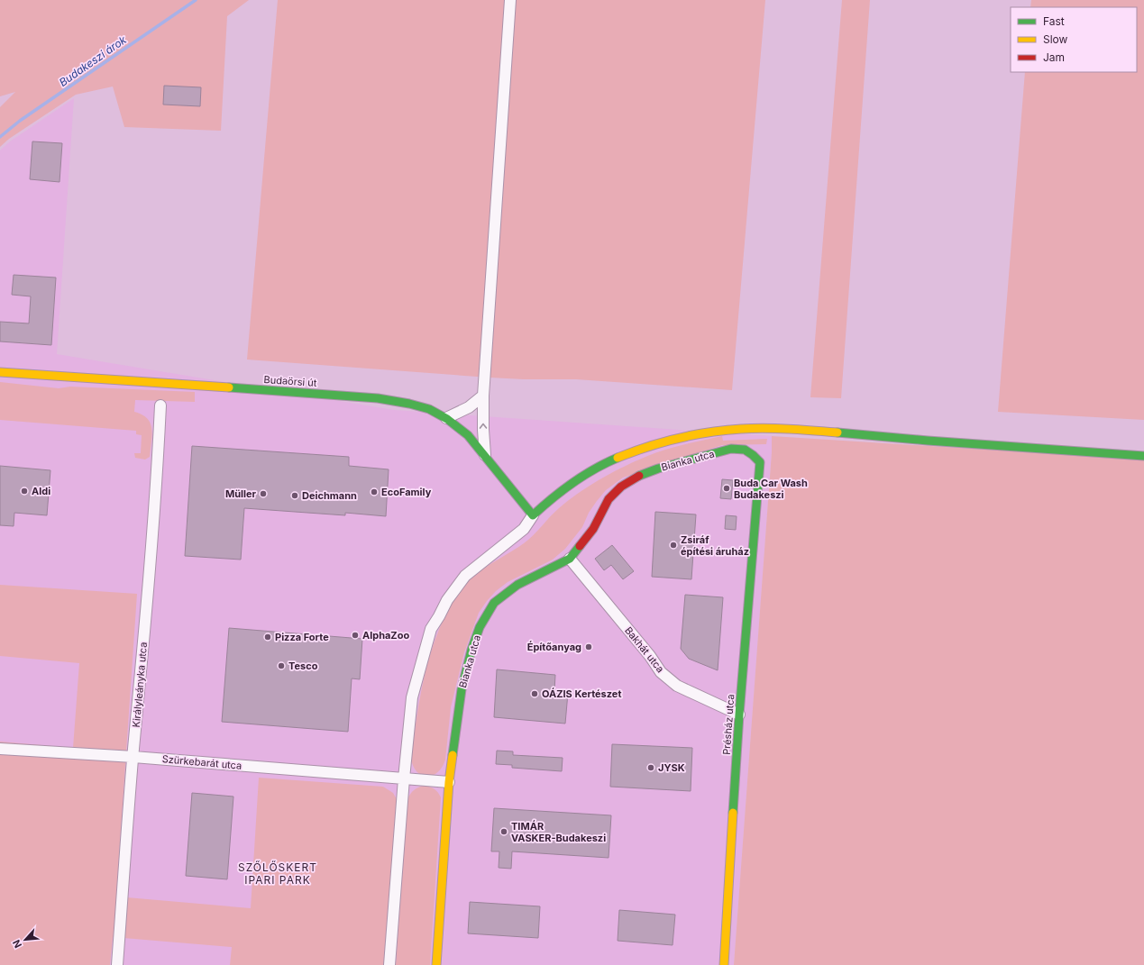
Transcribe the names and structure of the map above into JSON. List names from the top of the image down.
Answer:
{
  "streets": {
    "main road": ["Budaörsi út", "Bianka utca", "Présház utca"],
    "street": ["Bakhát utca", "Királyleányka utca", "Szürkebarát utca"]
  },
  "crossings": [
    ["Bianka utca", "Bakhát utca"],
    ["Bianka utca", "Présház utca"],
    ["Bianka utca", "Szürkebarát utca"],
    ["Bakhát utca", "Présház utca"],
    ["Királyleányka utca", "Szürkebarát utca"]
  ],
  "districts": ["SZŐLŐSKERT IPARI PARK"],
  "water": ["Budakeszi árok"],
  "places": [
    "Buda Car Wash Budakeszi",
    "Aldi",
    "EcoFamily",
    "Müller",
    "Deichmann",
    "Zsiráf építési áruház",
    "AlphaZoo",
    "Pizza Forte",
    "Építőanyag",
    "Tesco",
    "OÁZIS Kertészet",
    "JYSK",
    "TIMÁR VASKER-Budakeszi"
  ],
  "legend": ["Fast", "Slow", "Jam"],
  "north": "bottom left"
}
